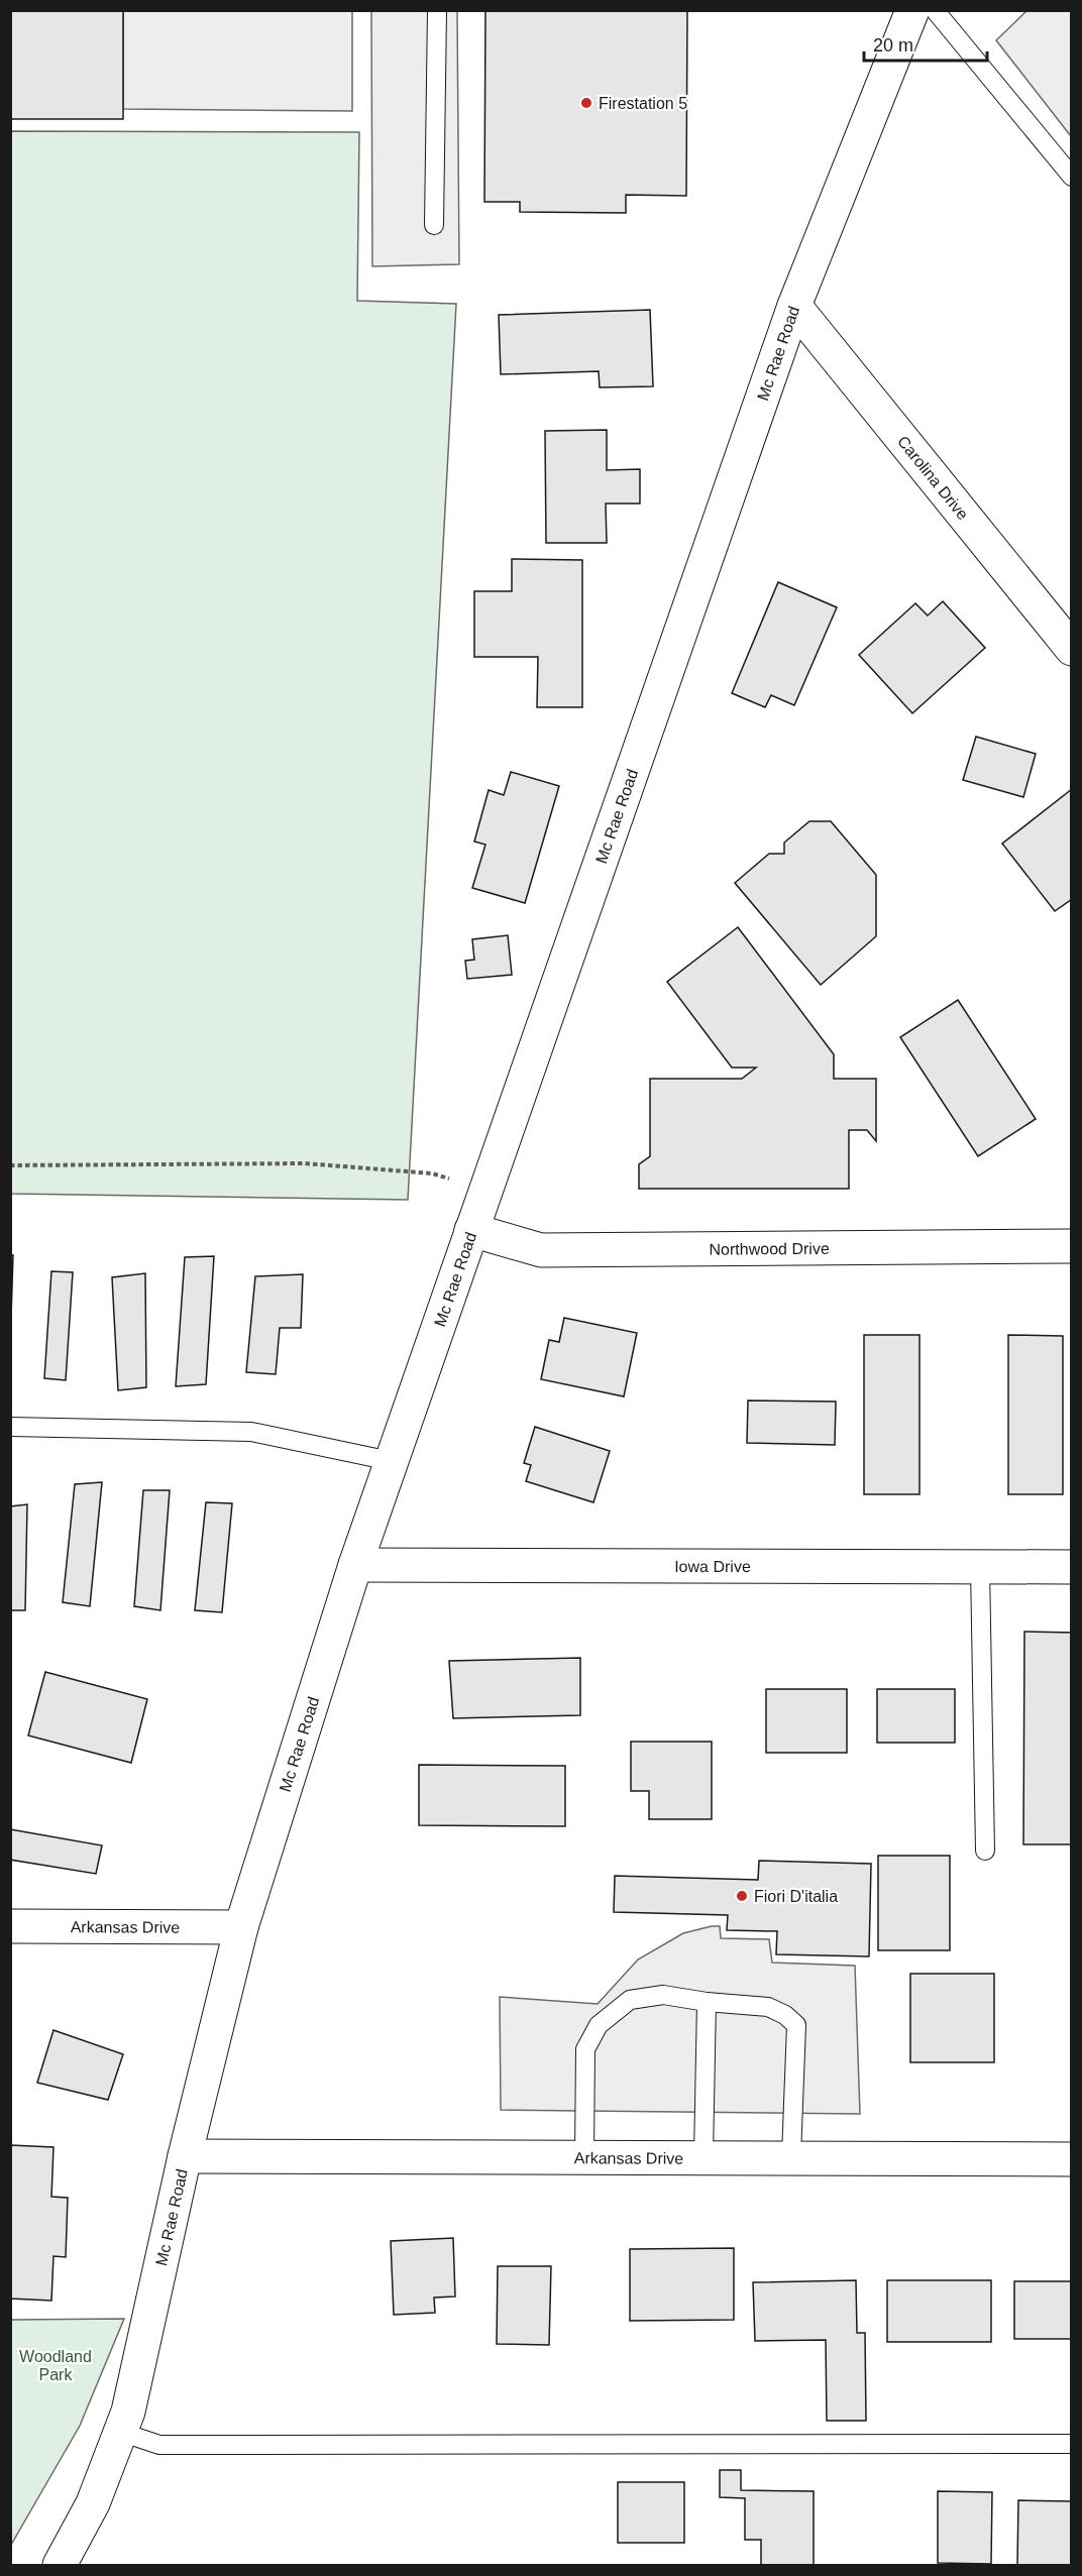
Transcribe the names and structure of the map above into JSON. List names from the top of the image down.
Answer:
{
  "streets": {
    "street": [
      "Mc Rae Road",
      "Carolina Drive",
      "Northwood Drive",
      "Iowa Drive",
      "Arkansas Drive"
    ]
  },
  "crossings": [
    ["Mc Rae Road", "Carolina Drive"],
    ["Mc Rae Road", "Northwood Drive"],
    ["Mc Rae Road", "Iowa Drive"],
    ["Mc Rae Road", "Arkansas Drive"]
  ],
  "parks": ["Woodland Park"],
  "places": ["Firestation 5", "Fiori D'italia"],
  "scale_bar": "20 m"
}
